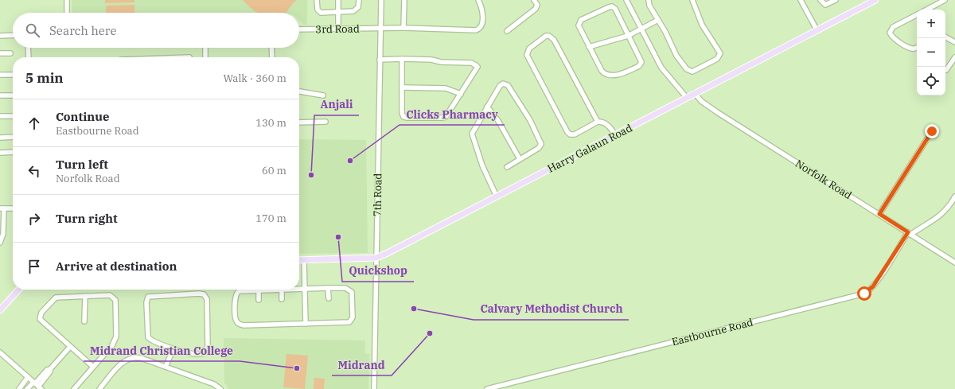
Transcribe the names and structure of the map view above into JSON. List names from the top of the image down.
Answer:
{
  "streets": {
    "main road": ["Harry Galaun Road"],
    "street": [
      "3rd Road",
      "Norfolk Road",
      "7th Road",
      "Eastbourne Road"
    ]
  },
  "crossings": [
    ["3rd Road", "7th Road"],
    ["Harry Galaun Road", "Norfolk Road"],
    ["Harry Galaun Road", "7th Road"],
    ["Norfolk Road", "Eastbourne Road"]
  ],
  "places": [
    "Clicks Pharmacy",
    "Anjali",
    "Quickshop",
    "Calvary Methodist Church",
    "Midrand",
    "Midrand Christian College"
  ],
  "page": {
    "map_buttons": ["+", "−"],
    "search": "Search here",
    "heading": ["5 min", "Walk · 360 m"],
    "list": [
      ["Continue", "Eastbourne Road", "130 m"],
      ["Turn left", "Norfolk Road", "60 m"],
      ["Turn right", "170 m"],
      "Arrive at destination"
    ]
  }
}
